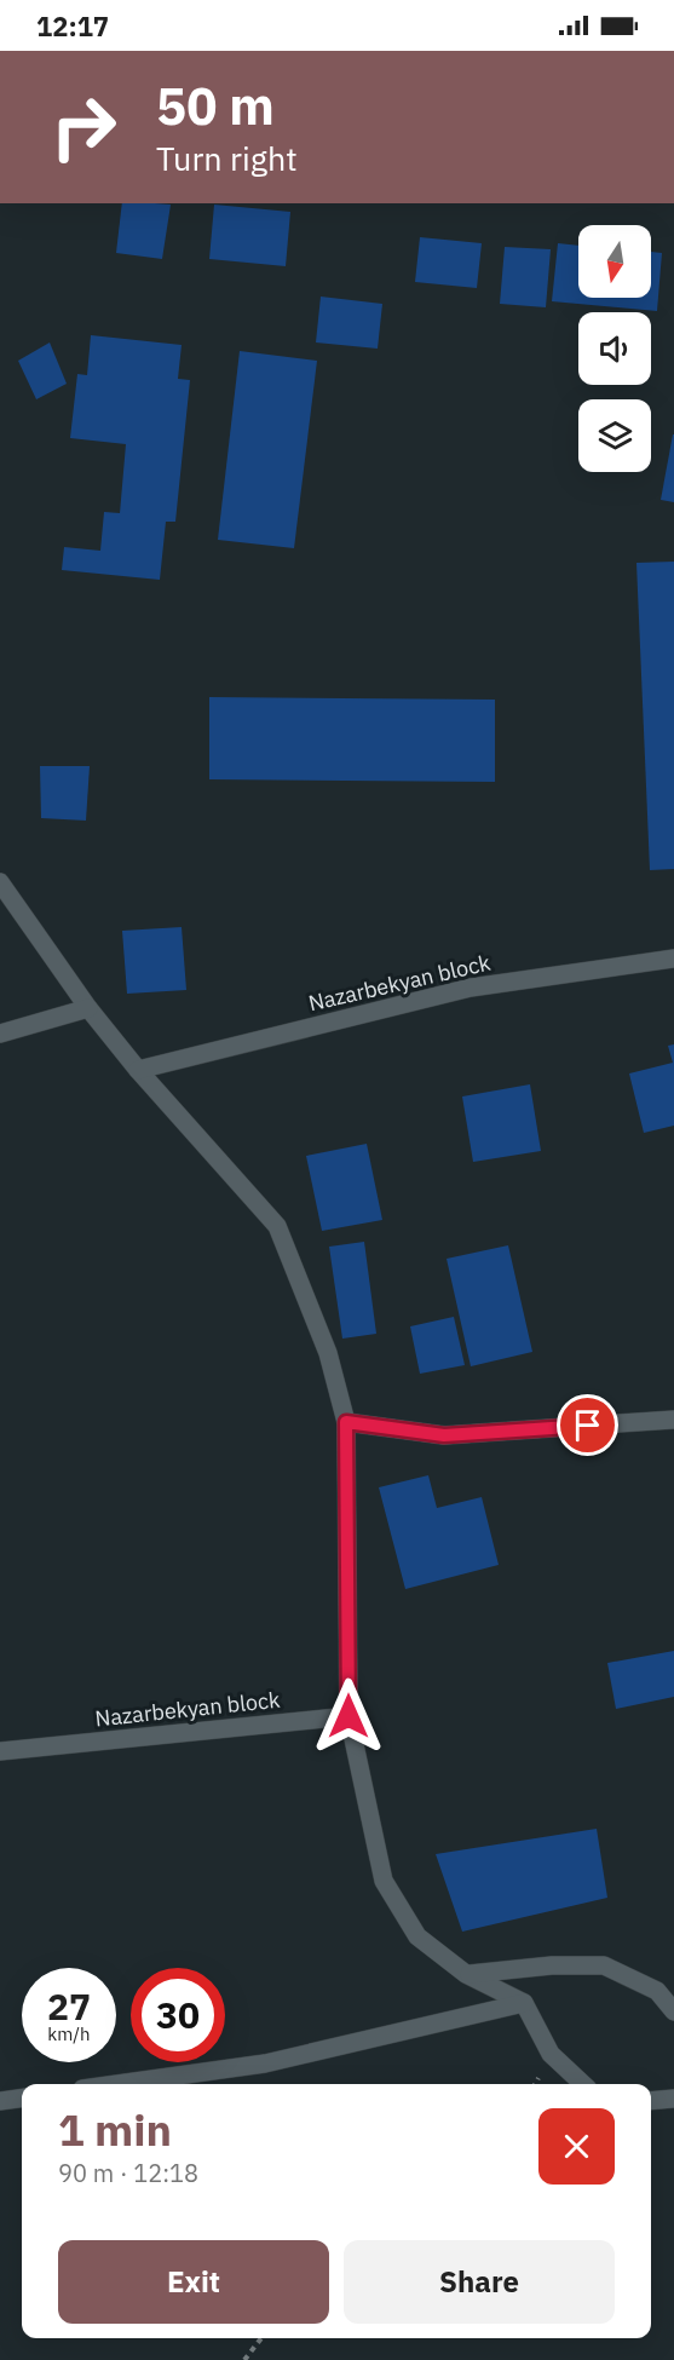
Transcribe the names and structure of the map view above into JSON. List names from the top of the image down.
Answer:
{
  "streets": {
    "street": ["Nazarbekyan block"]
  },
  "north": "bottom",
  "page": {
    "status": "12:17",
    "turn": ["50 m", "Turn right"],
    "speed": "27 km/h",
    "limit": "30",
    "heading": ["1 min", "90 m · 12:18"],
    "buttons": ["Exit", "Share"]
  }
}
